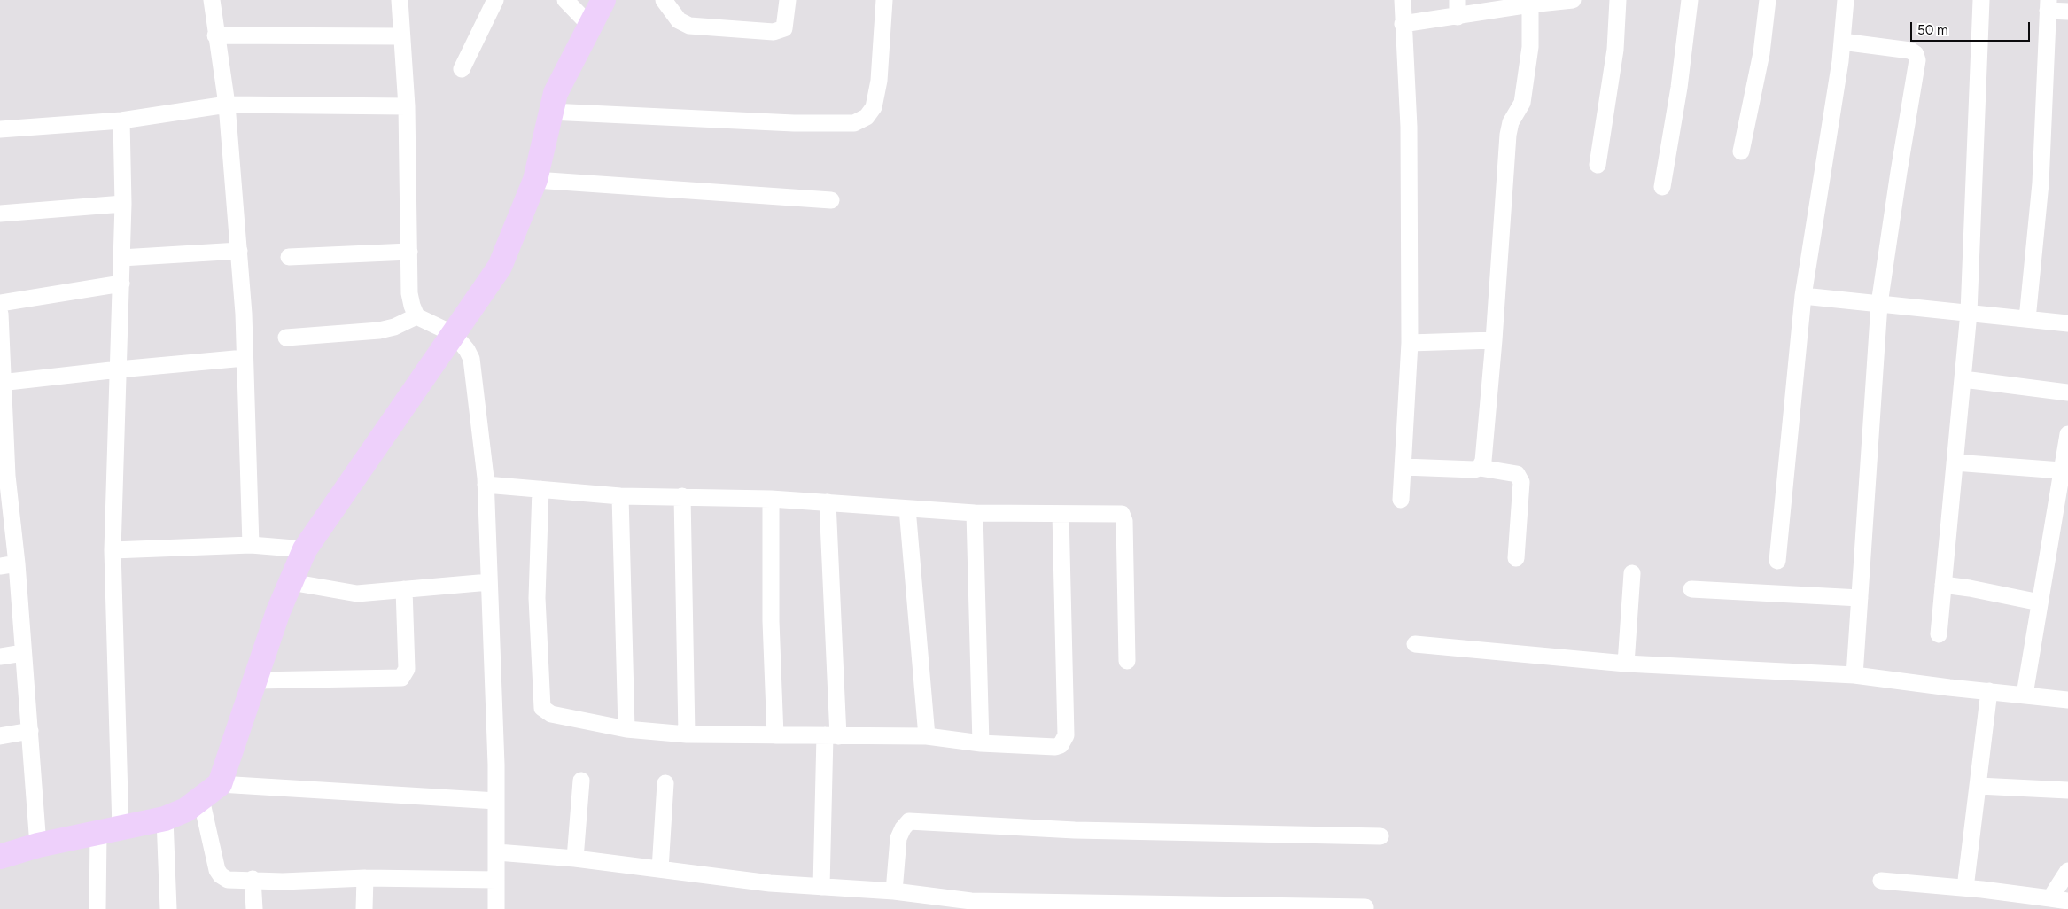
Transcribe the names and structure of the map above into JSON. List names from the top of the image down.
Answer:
{
  "scale_bar": "50 m"
}
